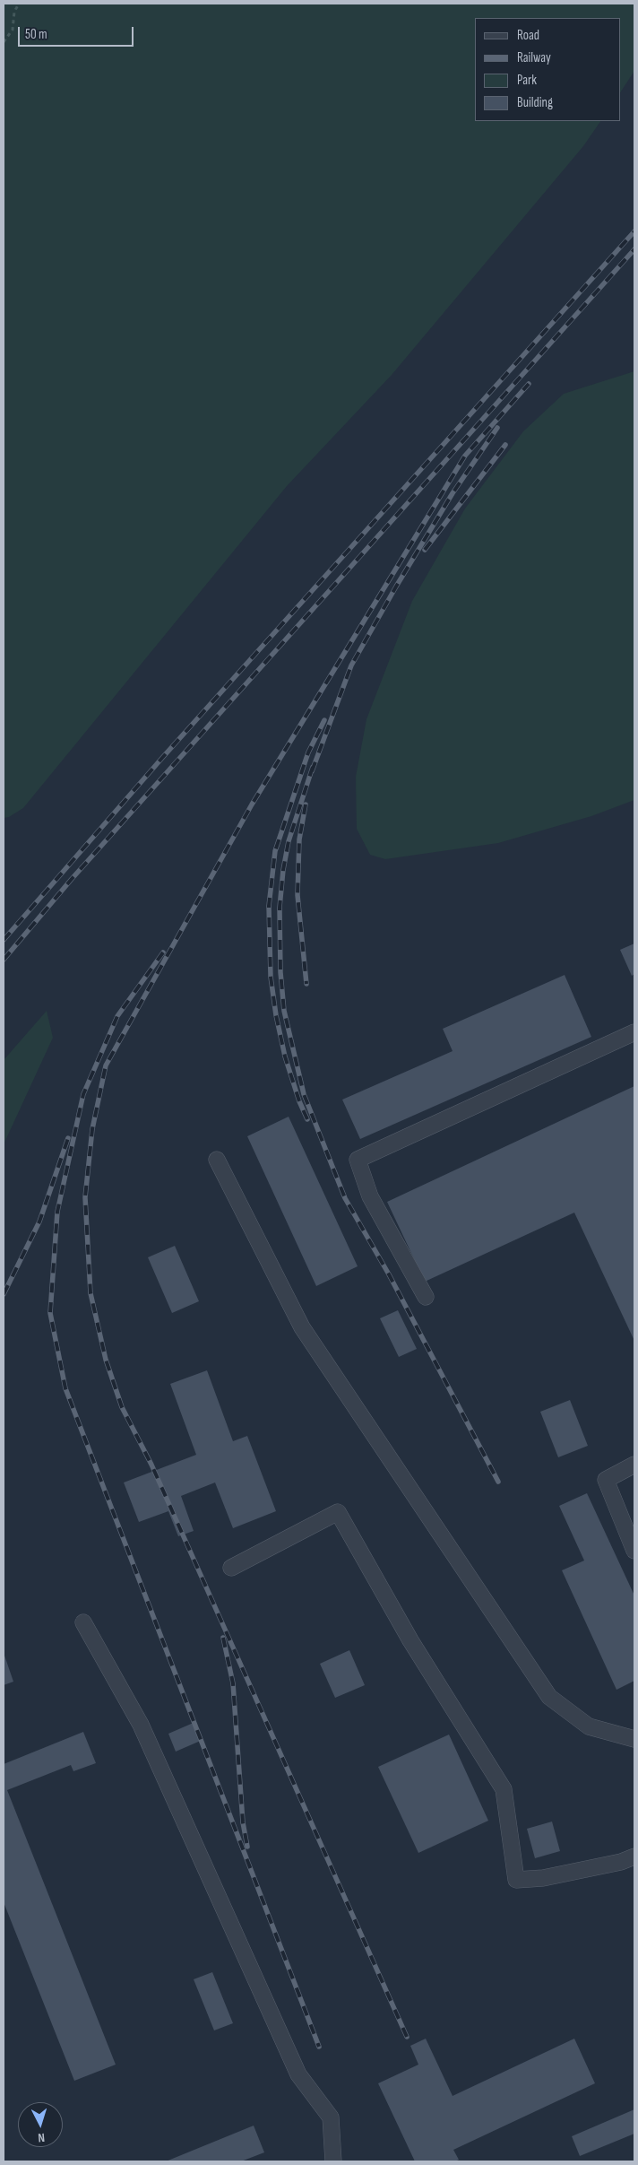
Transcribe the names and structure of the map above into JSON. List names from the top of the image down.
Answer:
{
  "legend": [
    "Road",
    "Railway",
    "Park",
    "Building"
  ],
  "scale_bar": "50 m",
  "north": "bottom"
}
